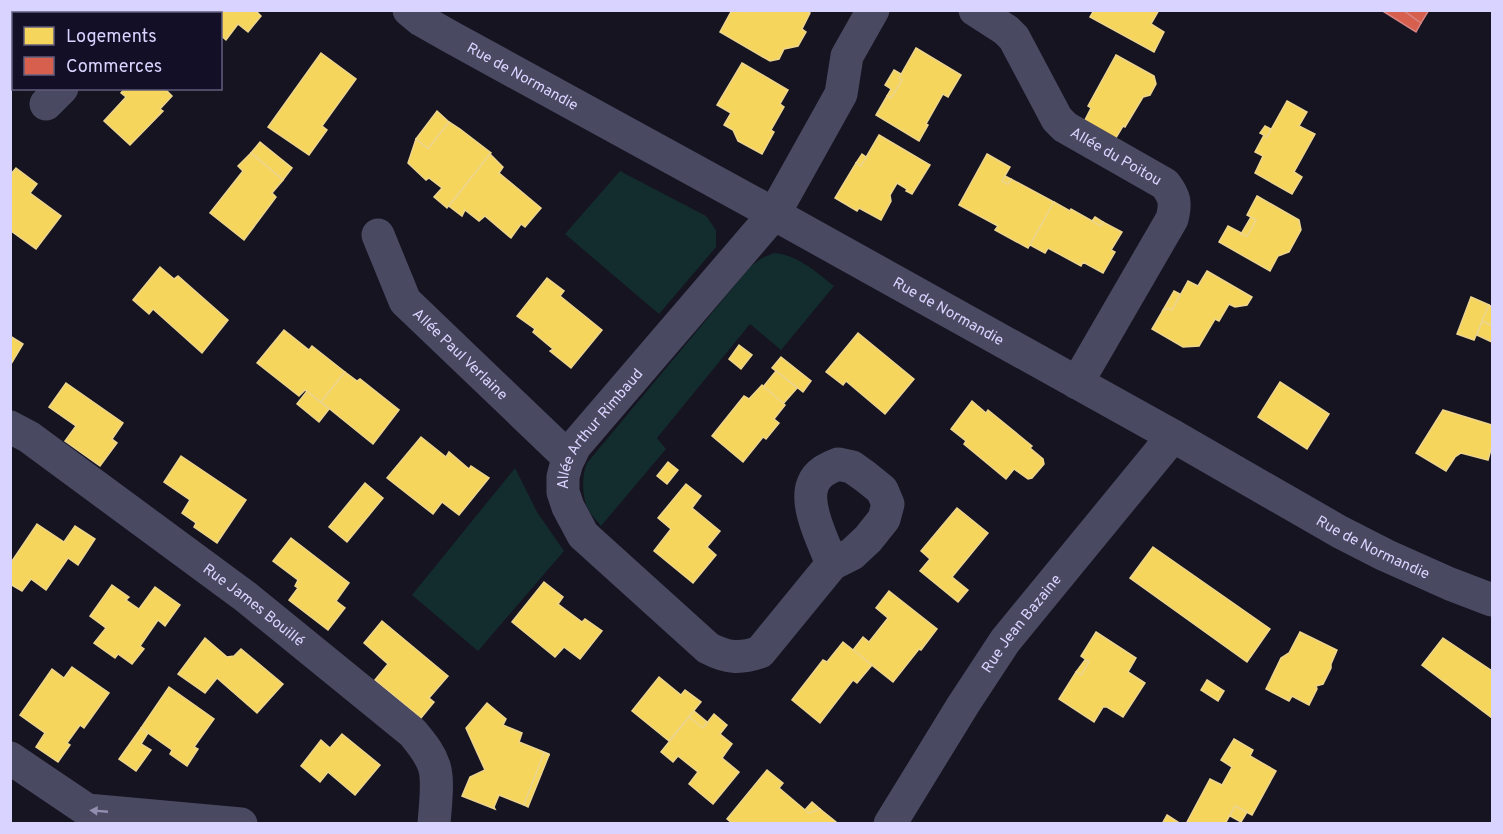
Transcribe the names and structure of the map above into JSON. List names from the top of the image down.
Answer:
{
  "streets": {
    "street": [
      "Rue de Normandie",
      "Allée du Poitou",
      "Allée Paul Verlaine",
      "Allée Arthur Rimbaud",
      "Rue James Bouillé",
      "Rue Jean Bazaine"
    ]
  },
  "crossings": [
    ["Rue de Normandie", "Allée du Poitou"],
    ["Rue de Normandie", "Allée Arthur Rimbaud"],
    ["Rue de Normandie", "Rue Jean Bazaine"],
    ["Allée Paul Verlaine", "Allée Arthur Rimbaud"]
  ],
  "legend": ["Logements", "Commerces"]
}
